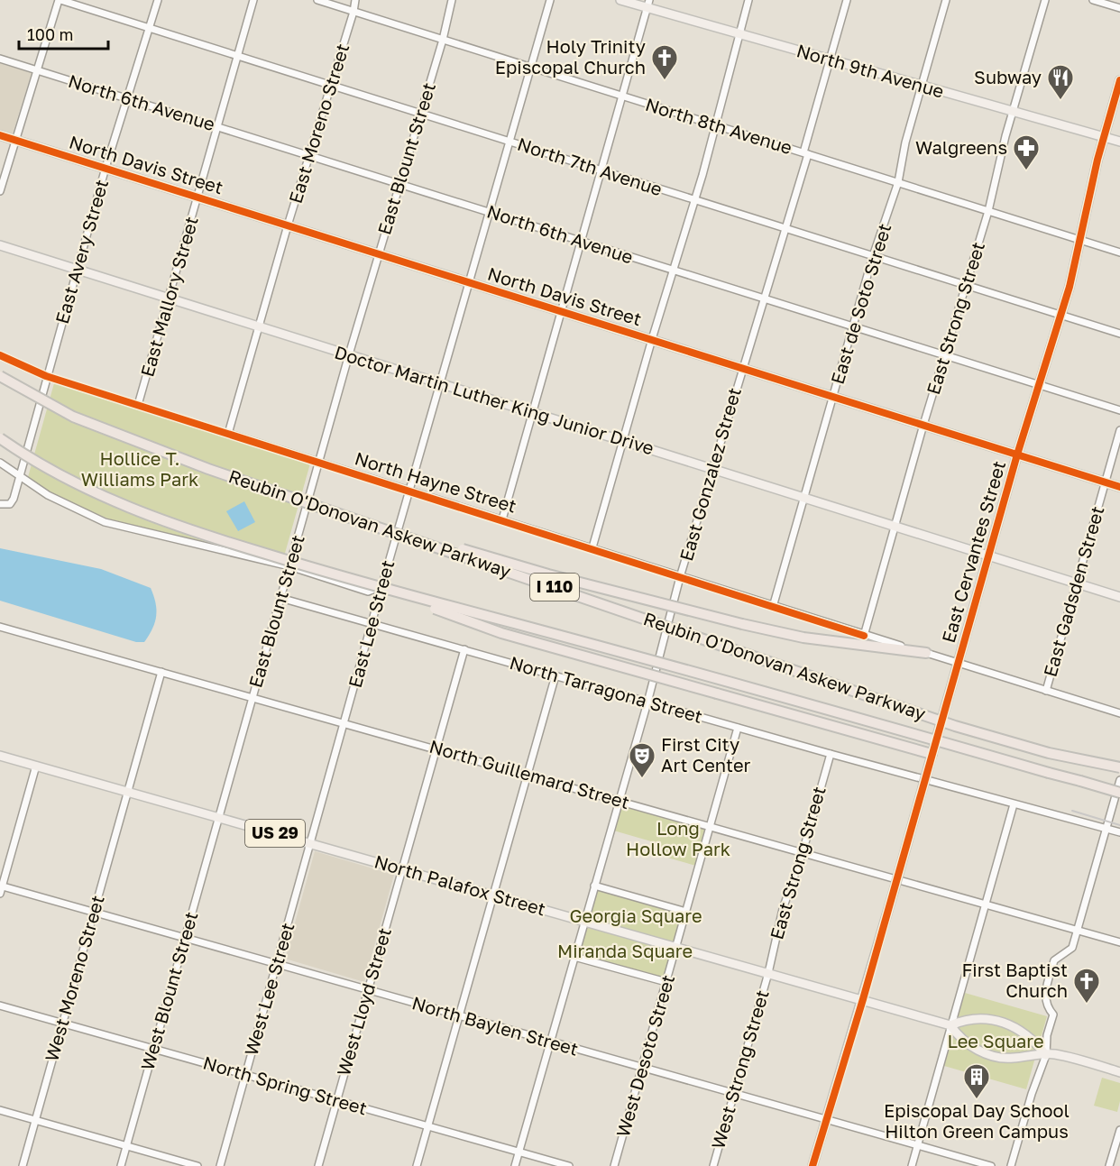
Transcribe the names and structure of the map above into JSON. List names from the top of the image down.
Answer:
{
  "streets": {
    "highway": ["Reubin O'Donovan Askew Parkway", "I 110"],
    "main road": [
      "North 9th Avenue",
      "North Davis Street",
      "Doctor Martin Luther King Junior Drive",
      "East Cervantes Street",
      "US 29",
      "North Palafox Street"
    ],
    "street": [
      "North 6th Avenue",
      "East Moreno Street",
      "North 8th Avenue",
      "East Blount Street",
      "North 7th Avenue",
      "East Avery Street",
      "East Mallory Street",
      "East de Soto Street",
      "East Strong Street",
      "East Gonzalez Street",
      "North Hayne Street",
      "East Gadsden Street",
      "East Lee Street",
      "North Tarragona Street",
      "North Guillemard Street",
      "West Moreno Street",
      "West Lee Street",
      "West Blount Street",
      "West Lloyd Street",
      "North Baylen Street",
      "West Desoto Street",
      "West Strong Street",
      "North Spring Street"
    ]
  },
  "crossings": [
    ["North 9th Avenue", "East de Soto Street"],
    ["North 9th Avenue", "East Strong Street"],
    ["North 9th Avenue", "East Gonzalez Street"],
    ["North 9th Avenue", "East Cervantes Street"],
    ["North 6th Avenue", "East Moreno Street"],
    ["North 6th Avenue", "East Blount Street"],
    ["North 6th Avenue", "East Avery Street"],
    ["North 6th Avenue", "East Mallory Street"],
    ["North 6th Avenue", "East de Soto Street"],
    ["North 6th Avenue", "East Strong Street"],
    ["North 6th Avenue", "East Gonzalez Street"],
    ["North 6th Avenue", "East Cervantes Street"],
    ["North 6th Avenue", "East Lee Street"],
    ["East Moreno Street", "North 8th Avenue"],
    ["East Moreno Street", "North Davis Street"],
    ["East Moreno Street", "North 7th Avenue"],
    ["East Moreno Street", "Doctor Martin Luther King Junior Drive"],
    ["East Moreno Street", "North Hayne Street"],
    ["North 8th Avenue", "East Blount Street"],
    ["North 8th Avenue", "East de Soto Street"],
    ["North 8th Avenue", "East Strong Street"],
    ["North 8th Avenue", "East Gonzalez Street"],
    ["North 8th Avenue", "East Cervantes Street"],
    ["North 8th Avenue", "East Lee Street"],
    ["East Blount Street", "North Davis Street"],
    ["East Blount Street", "North 7th Avenue"],
    ["East Blount Street", "Doctor Martin Luther King Junior Drive"],
    ["East Blount Street", "North Hayne Street"],
    ["East Blount Street", "North Tarragona Street"],
    ["East Blount Street", "North Guillemard Street"],
    ["East Blount Street", "North Palafox Street"],
    ["East Blount Street", "West Blount Street"],
    ["North Davis Street", "East Avery Street"],
    ["North Davis Street", "East Mallory Street"],
    ["North Davis Street", "East de Soto Street"],
    ["North Davis Street", "East Strong Street"],
    ["North Davis Street", "East Gonzalez Street"],
    ["North Davis Street", "East Cervantes Street"],
    ["North Davis Street", "East Gadsden Street"],
    ["North Davis Street", "East Lee Street"],
    ["North 7th Avenue", "East Avery Street"],
    ["North 7th Avenue", "East Mallory Street"],
    ["North 7th Avenue", "East de Soto Street"],
    ["North 7th Avenue", "East Strong Street"],
    ["North 7th Avenue", "East Gonzalez Street"],
    ["North 7th Avenue", "East Cervantes Street"],
    ["North 7th Avenue", "East Lee Street"],
    ["East Avery Street", "Doctor Martin Luther King Junior Drive"],
    ["East Avery Street", "North Hayne Street"],
    ["East Mallory Street", "Doctor Martin Luther King Junior Drive"],
    ["East Mallory Street", "North Hayne Street"],
    ["East de Soto Street", "Doctor Martin Luther King Junior Drive"],
    ["East de Soto Street", "North Hayne Street"],
    ["East Strong Street", "Doctor Martin Luther King Junior Drive"],
    ["East Strong Street", "North Hayne Street"],
    ["East Strong Street", "North Tarragona Street"],
    ["East Strong Street", "North Guillemard Street"],
    ["East Strong Street", "North Palafox Street"],
    ["East Strong Street", "West Strong Street"],
    ["Doctor Martin Luther King Junior Drive", "East Gonzalez Street"],
    ["Doctor Martin Luther King Junior Drive", "East Cervantes Street"],
    ["Doctor Martin Luther King Junior Drive", "East Gadsden Street"],
    ["Doctor Martin Luther King Junior Drive", "East Lee Street"],
    ["East Gonzalez Street", "North Hayne Street"],
    ["East Gonzalez Street", "North Tarragona Street"],
    ["East Gonzalez Street", "North Guillemard Street"],
    ["East Gonzalez Street", "North Palafox Street"],
    ["East Gonzalez Street", "North Baylen Street"],
    ["East Gonzalez Street", "North Spring Street"],
    ["North Hayne Street", "East Cervantes Street"],
    ["North Hayne Street", "East Gadsden Street"],
    ["North Hayne Street", "East Lee Street"],
    ["East Cervantes Street", "North Palafox Street"],
    ["East Cervantes Street", "North Baylen Street"],
    ["East Lee Street", "North Tarragona Street"],
    ["East Lee Street", "North Guillemard Street"],
    ["East Lee Street", "North Palafox Street"],
    ["East Lee Street", "West Lee Street"],
    ["North Tarragona Street", "West Lloyd Street"],
    ["North Guillemard Street", "West Lloyd Street"],
    ["North Palafox Street", "West Moreno Street"],
    ["North Palafox Street", "West Lee Street"],
    ["North Palafox Street", "West Blount Street"],
    ["North Palafox Street", "West Lloyd Street"],
    ["North Palafox Street", "West Desoto Street"],
    ["North Palafox Street", "West Strong Street"],
    ["West Moreno Street", "North Baylen Street"],
    ["West Moreno Street", "North Spring Street"],
    ["West Lee Street", "North Baylen Street"],
    ["West Lee Street", "North Spring Street"],
    ["West Blount Street", "North Baylen Street"],
    ["West Blount Street", "North Spring Street"],
    ["West Lloyd Street", "North Baylen Street"],
    ["West Lloyd Street", "North Spring Street"],
    ["North Baylen Street", "West Desoto Street"],
    ["North Baylen Street", "West Strong Street"]
  ],
  "parks": [
    "Hollice T. Williams Park",
    "Long Hollow Park",
    "Georgia Square",
    "Miranda Square",
    "Lee Square"
  ],
  "places": {
    "church": ["Holy Trinity Episcopal Church", "First Baptist Church"],
    "restaurant": ["Subway"],
    "pharmacy": ["Walgreens"],
    "theatre": ["First City Art Center"],
    "building": ["Episcopal Day School Hilton Green Campus"]
  },
  "scale_bar": "100 m"
}
